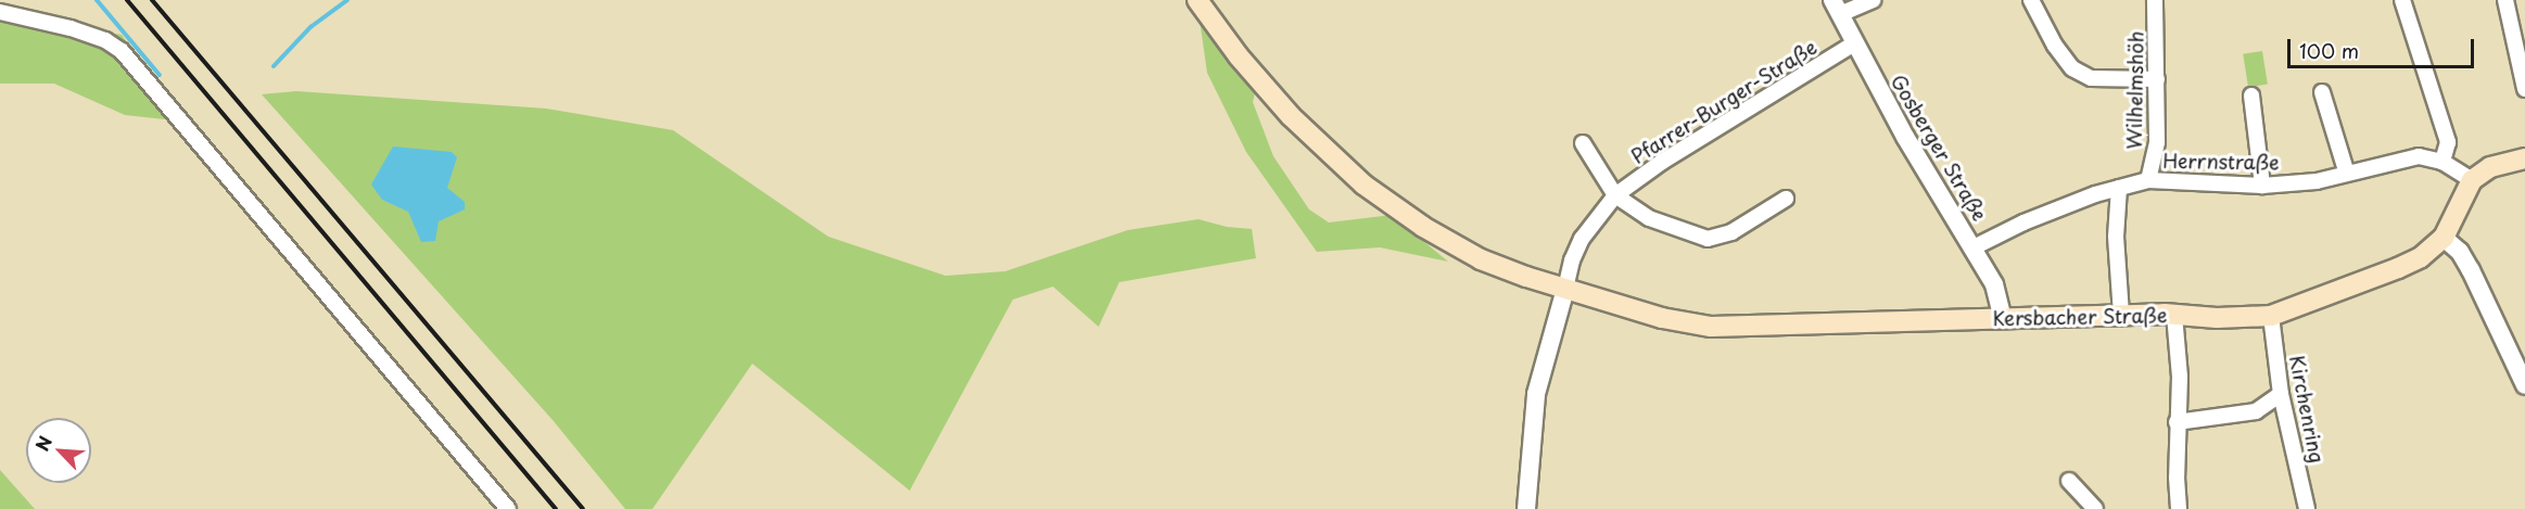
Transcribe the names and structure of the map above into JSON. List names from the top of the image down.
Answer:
{
  "streets": {
    "main road": ["Kersbacher Straße"],
    "street": [
      "Wilhelmshöh",
      "Pfarrer-Burger-Straße",
      "Gosberger Straße",
      "Herrnstraße",
      "Kirchenring"
    ]
  },
  "crossings": [
    ["Wilhelmshöh", "Herrnstraße"],
    ["Pfarrer-Burger-Straße", "Gosberger Straße"],
    ["Pfarrer-Burger-Straße", "Kersbacher Straße"],
    ["Gosberger Straße", "Herrnstraße"],
    ["Gosberger Straße", "Kersbacher Straße"],
    ["Herrnstraße", "Kersbacher Straße"],
    ["Kersbacher Straße", "Kirchenring"]
  ],
  "scale_bar": "100 m",
  "north": "top left"
}
